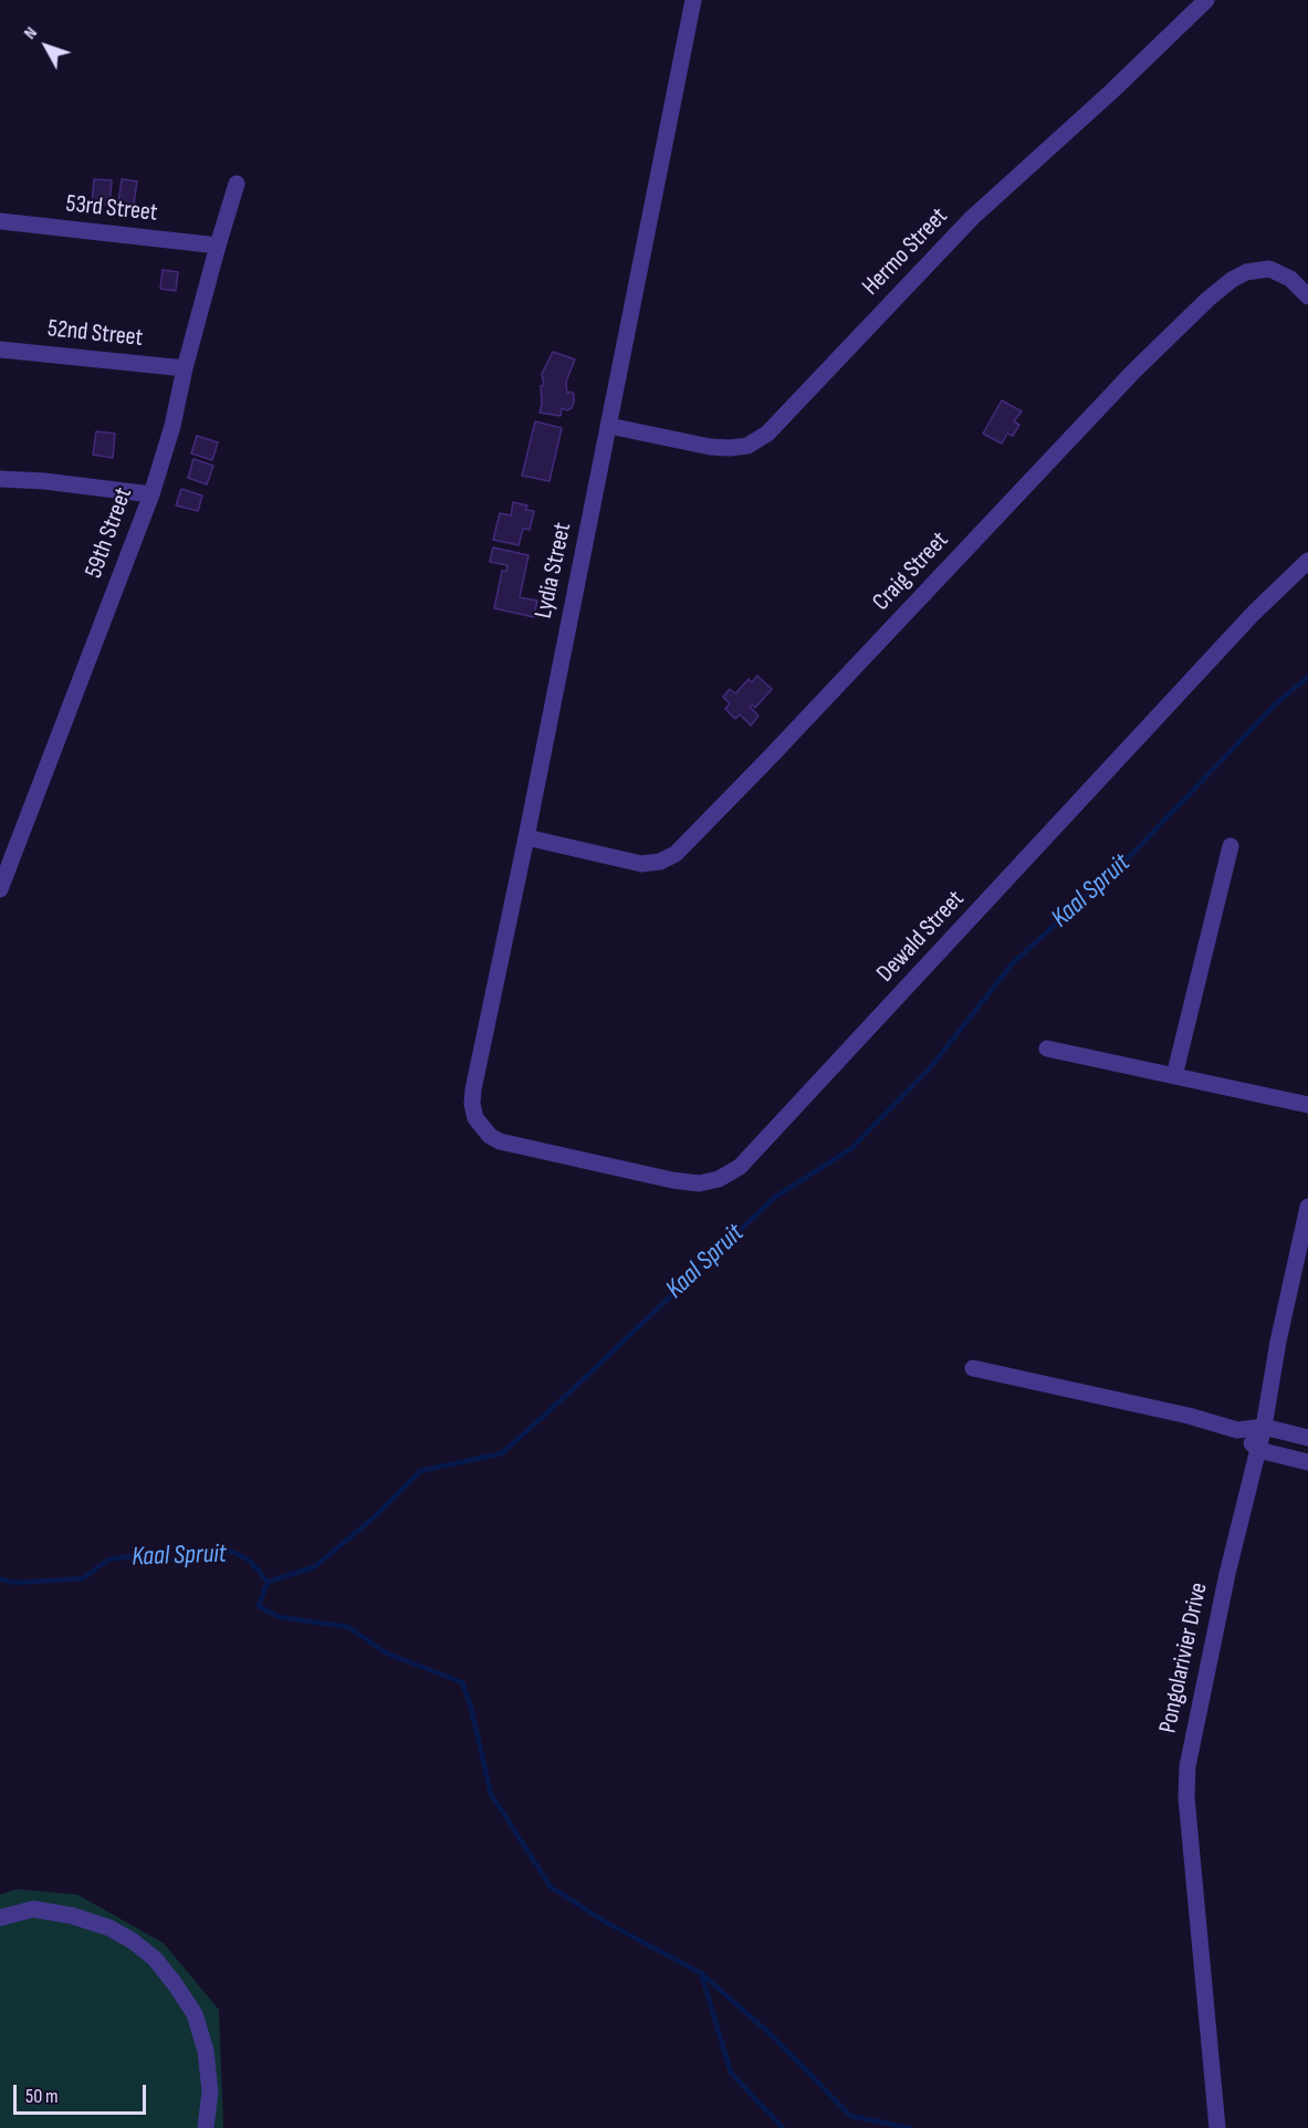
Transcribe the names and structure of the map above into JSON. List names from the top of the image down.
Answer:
{
  "streets": {
    "street": [
      "53rd Street",
      "Hermo Street",
      "52nd Street",
      "59th Street",
      "Lydia Street",
      "Craig Street",
      "Dewald Street",
      "Pongolarivier Drive"
    ]
  },
  "crossings": [
    ["53rd Street", "59th Street"],
    ["Hermo Street", "Lydia Street"],
    ["52nd Street", "59th Street"],
    ["Lydia Street", "Craig Street"],
    ["Lydia Street", "Dewald Street"]
  ],
  "water": ["Kaal Spruit"],
  "scale_bar": "50 m",
  "north": "top left"
}
